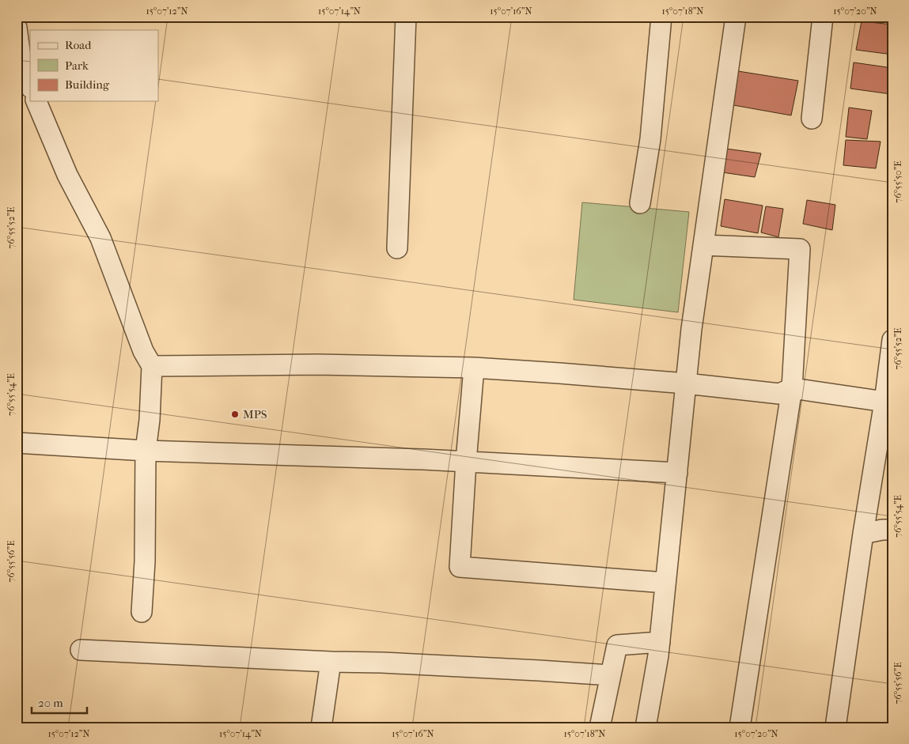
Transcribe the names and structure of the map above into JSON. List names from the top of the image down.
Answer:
{
  "places": ["MPS"],
  "legend": ["Road", "Park", "Building"],
  "scale_bar": "20 m",
  "coordinates": [
    "15°07'12\"N",
    "15°07'14\"N",
    "15°07'16\"N",
    "15°07'18\"N",
    "15°07'20\"N",
    "76°55'50\"E",
    "76°55'52\"E",
    "76°55'54\"E",
    "76°55'56\"E"
  ]
}
